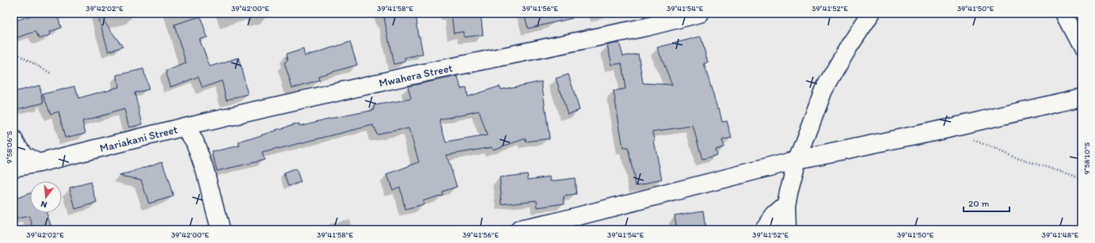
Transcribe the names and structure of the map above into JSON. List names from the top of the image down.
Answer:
{
  "streets": {
    "street": ["Mwahera Street", "Mariakani Street"]
  },
  "crossings": [
    ["Mwahera Street", "Mariakani Street"]
  ],
  "scale_bar": "20 m",
  "north": "bottom",
  "coordinates": [
    "39°42'02\"E",
    "39°42'00\"E",
    "39°41'58\"E",
    "39°41'56\"E",
    "39°41'54\"E",
    "39°41'52\"E",
    "39°41'50\"E",
    "9°58'06\"S",
    "9°58'10\"S",
    "39°41'48\"E"
  ]
}
